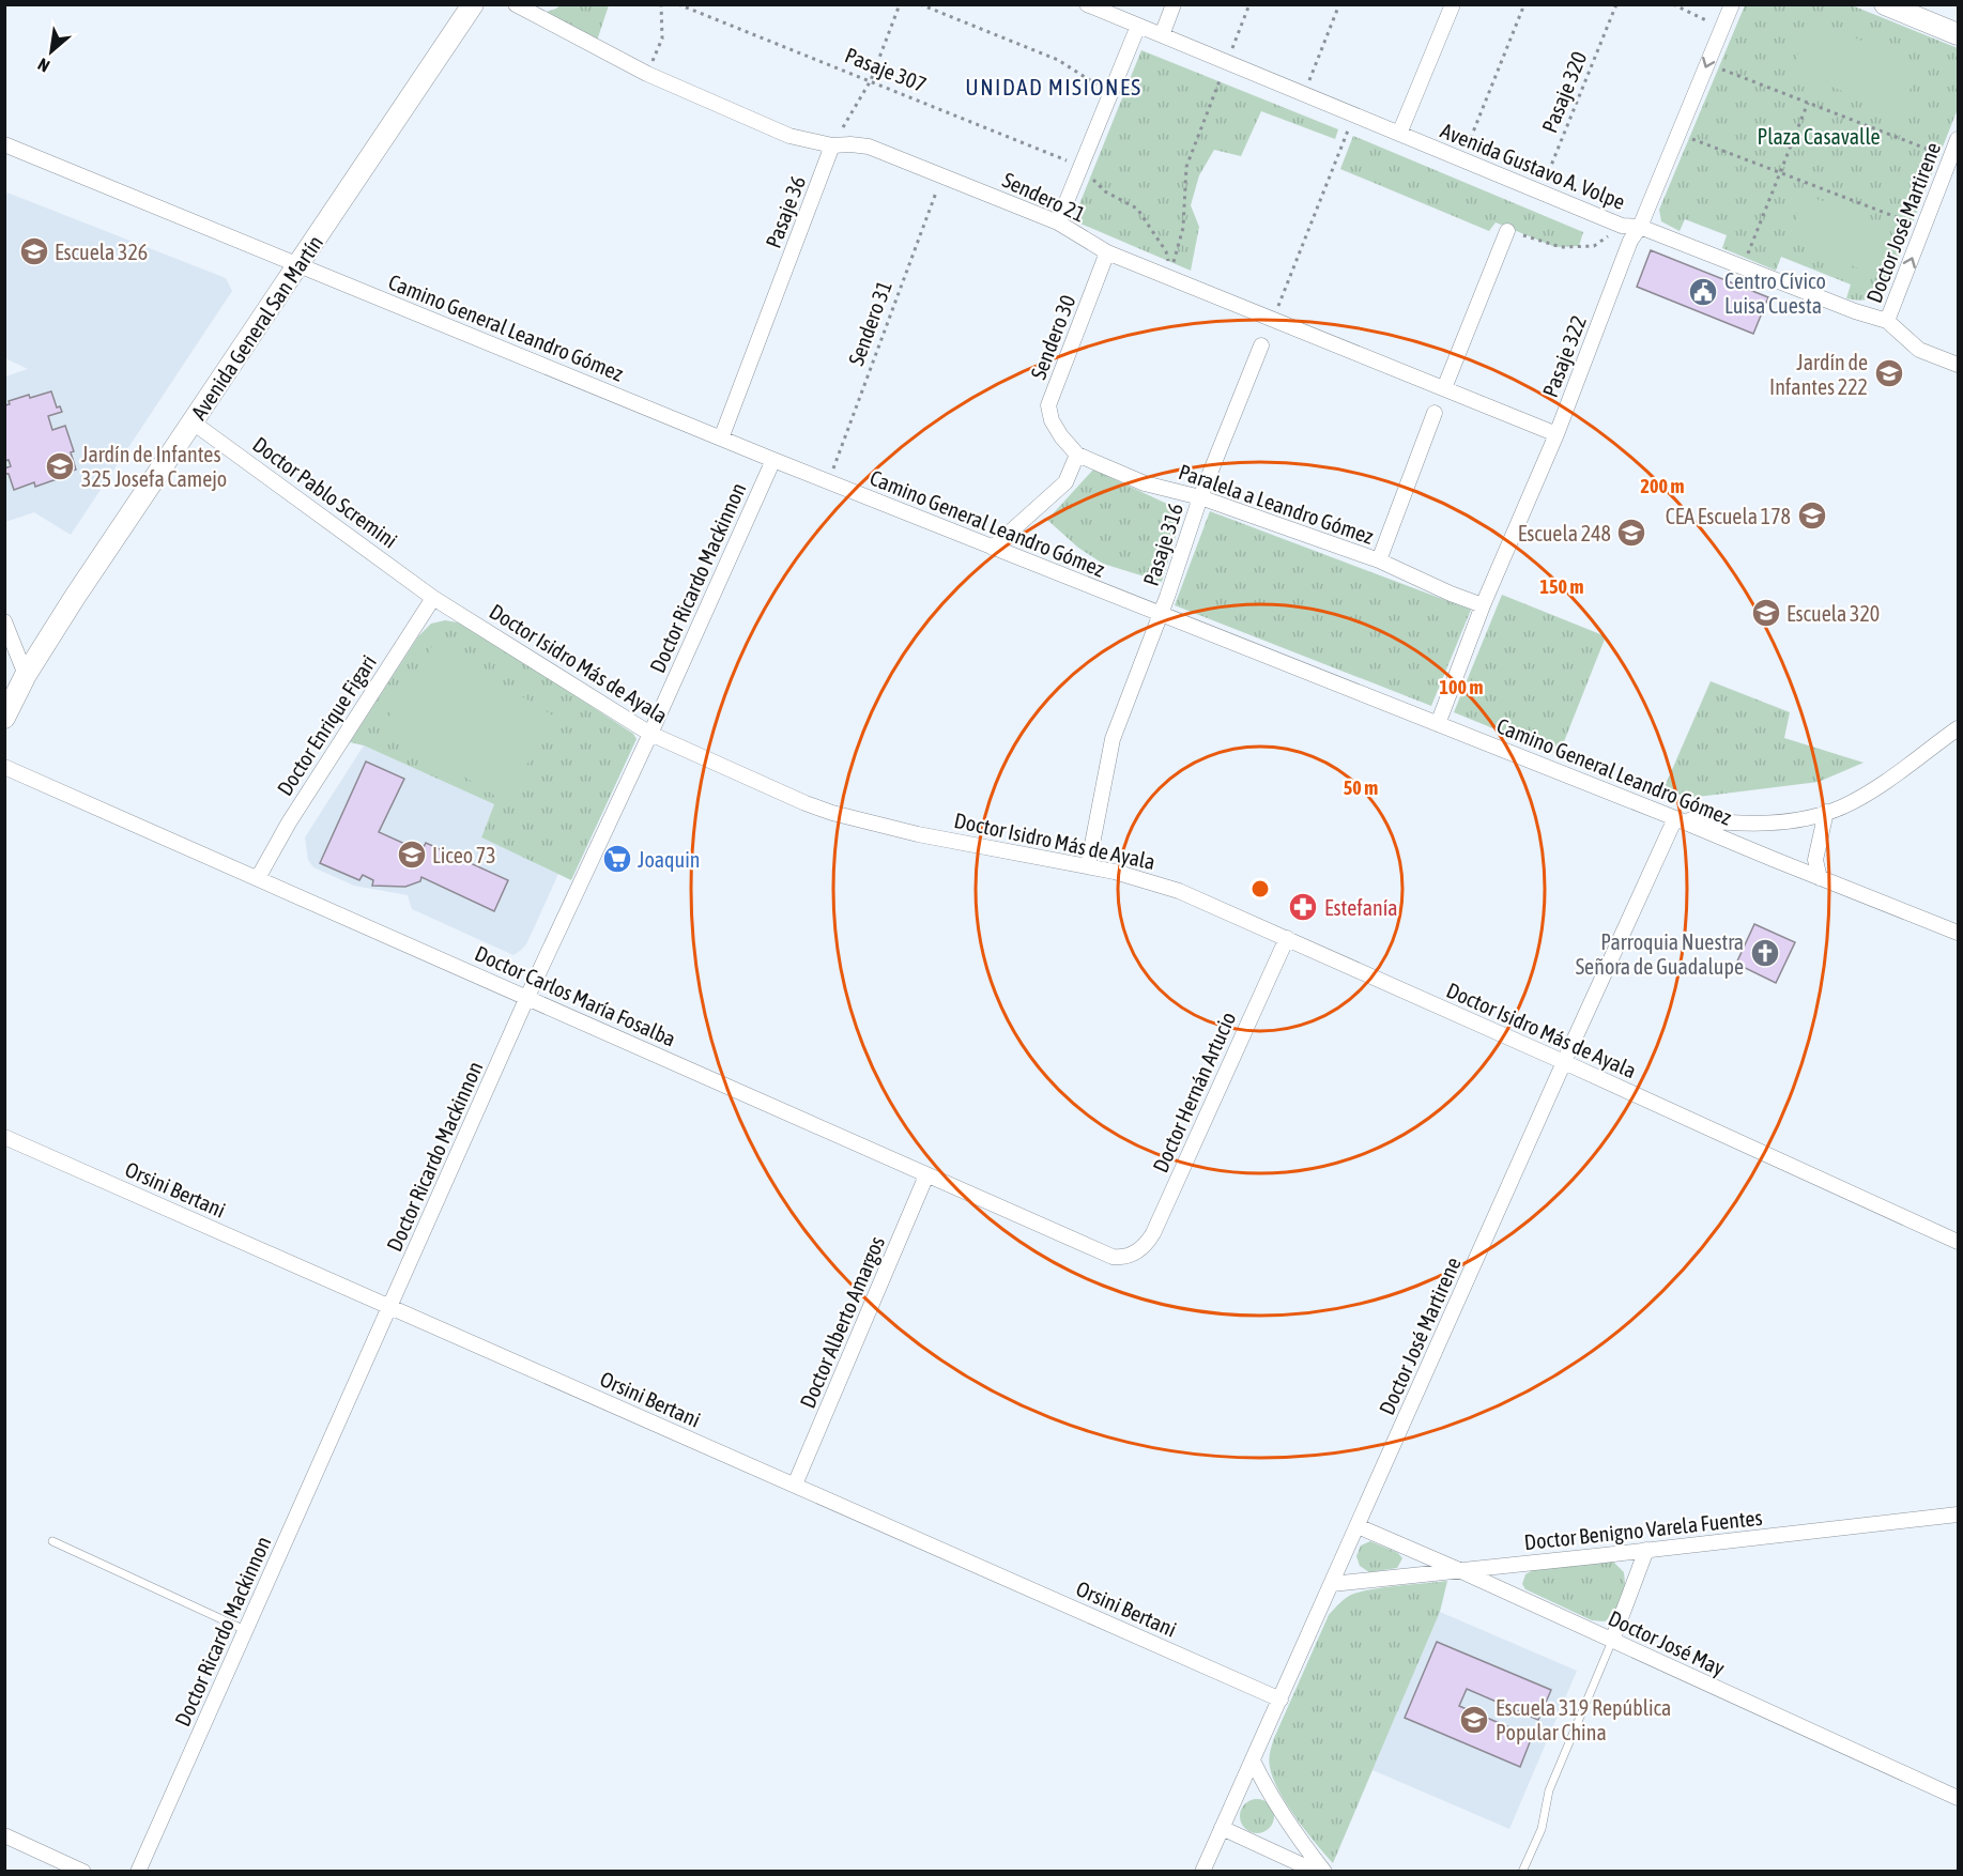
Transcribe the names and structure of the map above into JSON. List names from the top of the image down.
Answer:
{
  "streets": {
    "main road": ["Avenida General San Martín"],
    "street": [
      "Avenida Gustavo A. Volpe",
      "Sendero 21",
      "Pasaje 36",
      "Doctor José Martirene",
      "Camino General Leandro Gómez",
      "Sendero 30",
      "Pasaje 322",
      "Doctor Pablo Scremini",
      "Paralela a Leandro Gómez",
      "Pasaje 316",
      "Doctor Ricardo Mackinnon",
      "Doctor Isidro Más de Ayala",
      "Doctor Enrique Figari",
      "Doctor Carlos María Fosalba",
      "Doctor Hernán Artucio",
      "Orsini Bertani",
      "Doctor Alberto Amargos",
      "Doctor Benigno Varela Fuentes",
      "Doctor José May"
    ],
    "path": ["Pasaje 307", "Pasaje 320", "Sendero 31"]
  },
  "crossings": [
    ["Pasaje 320", "Avenida Gustavo A. Volpe"],
    ["Avenida Gustavo A. Volpe", "Doctor José Martirene"],
    ["Avenida Gustavo A. Volpe", "Pasaje 322"],
    ["Sendero 21", "Pasaje 36"],
    ["Sendero 21", "Sendero 31"],
    ["Sendero 21", "Sendero 30"],
    ["Sendero 21", "Pasaje 322"],
    ["Pasaje 36", "Camino General Leandro Gómez"],
    ["Doctor José Martirene", "Camino General Leandro Gómez"],
    ["Doctor José Martirene", "Doctor Isidro Más de Ayala"],
    ["Doctor José Martirene", "Orsini Bertani"],
    ["Doctor José Martirene", "Doctor Benigno Varela Fuentes"],
    ["Doctor José Martirene", "Doctor José May"],
    ["Sendero 31", "Camino General Leandro Gómez"],
    ["Avenida General San Martín", "Camino General Leandro Gómez"],
    ["Avenida General San Martín", "Doctor Pablo Scremini"],
    ["Camino General Leandro Gómez", "Pasaje 322"],
    ["Camino General Leandro Gómez", "Pasaje 316"],
    ["Camino General Leandro Gómez", "Doctor Ricardo Mackinnon"],
    ["Sendero 30", "Paralela a Leandro Gómez"],
    ["Pasaje 322", "Paralela a Leandro Gómez"],
    ["Doctor Pablo Scremini", "Doctor Isidro Más de Ayala"],
    ["Doctor Pablo Scremini", "Doctor Enrique Figari"],
    ["Paralela a Leandro Gómez", "Pasaje 316"],
    ["Pasaje 316", "Doctor Isidro Más de Ayala"],
    ["Doctor Ricardo Mackinnon", "Doctor Isidro Más de Ayala"],
    ["Doctor Ricardo Mackinnon", "Doctor Carlos María Fosalba"],
    ["Doctor Ricardo Mackinnon", "Orsini Bertani"],
    ["Doctor Isidro Más de Ayala", "Doctor Enrique Figari"],
    ["Doctor Isidro Más de Ayala", "Doctor Hernán Artucio"],
    ["Doctor Enrique Figari", "Doctor Carlos María Fosalba"],
    ["Doctor Carlos María Fosalba", "Doctor Hernán Artucio"],
    ["Doctor Carlos María Fosalba", "Doctor Alberto Amargos"],
    ["Orsini Bertani", "Doctor Alberto Amargos"],
    ["Doctor Benigno Varela Fuentes", "Doctor José May"]
  ],
  "districts": ["UNIDAD MISIONES"],
  "parks": ["Plaza Casavalle"],
  "places": {
    "school or university": [
      "Escuela 326",
      "Jardín de Infantes 222",
      "Jardín de Infantes 325 Josefa Camejo",
      "CEA Escuela 178",
      "Escuela 248",
      "Escuela 320",
      "Liceo 73",
      "Escuela 319 República Popular China"
    ],
    "public building": ["Centro Cívico Luisa Cuesta"],
    "supermarket": ["Joaquin"],
    "pharmacy": ["Estefanía"],
    "church": ["Parroquia Nuestra Señora de Guadalupe"]
  },
  "north": "bottom left",
  "rings": [
    "200 m",
    "150 m",
    "100 m",
    "50 m"
  ]
}
